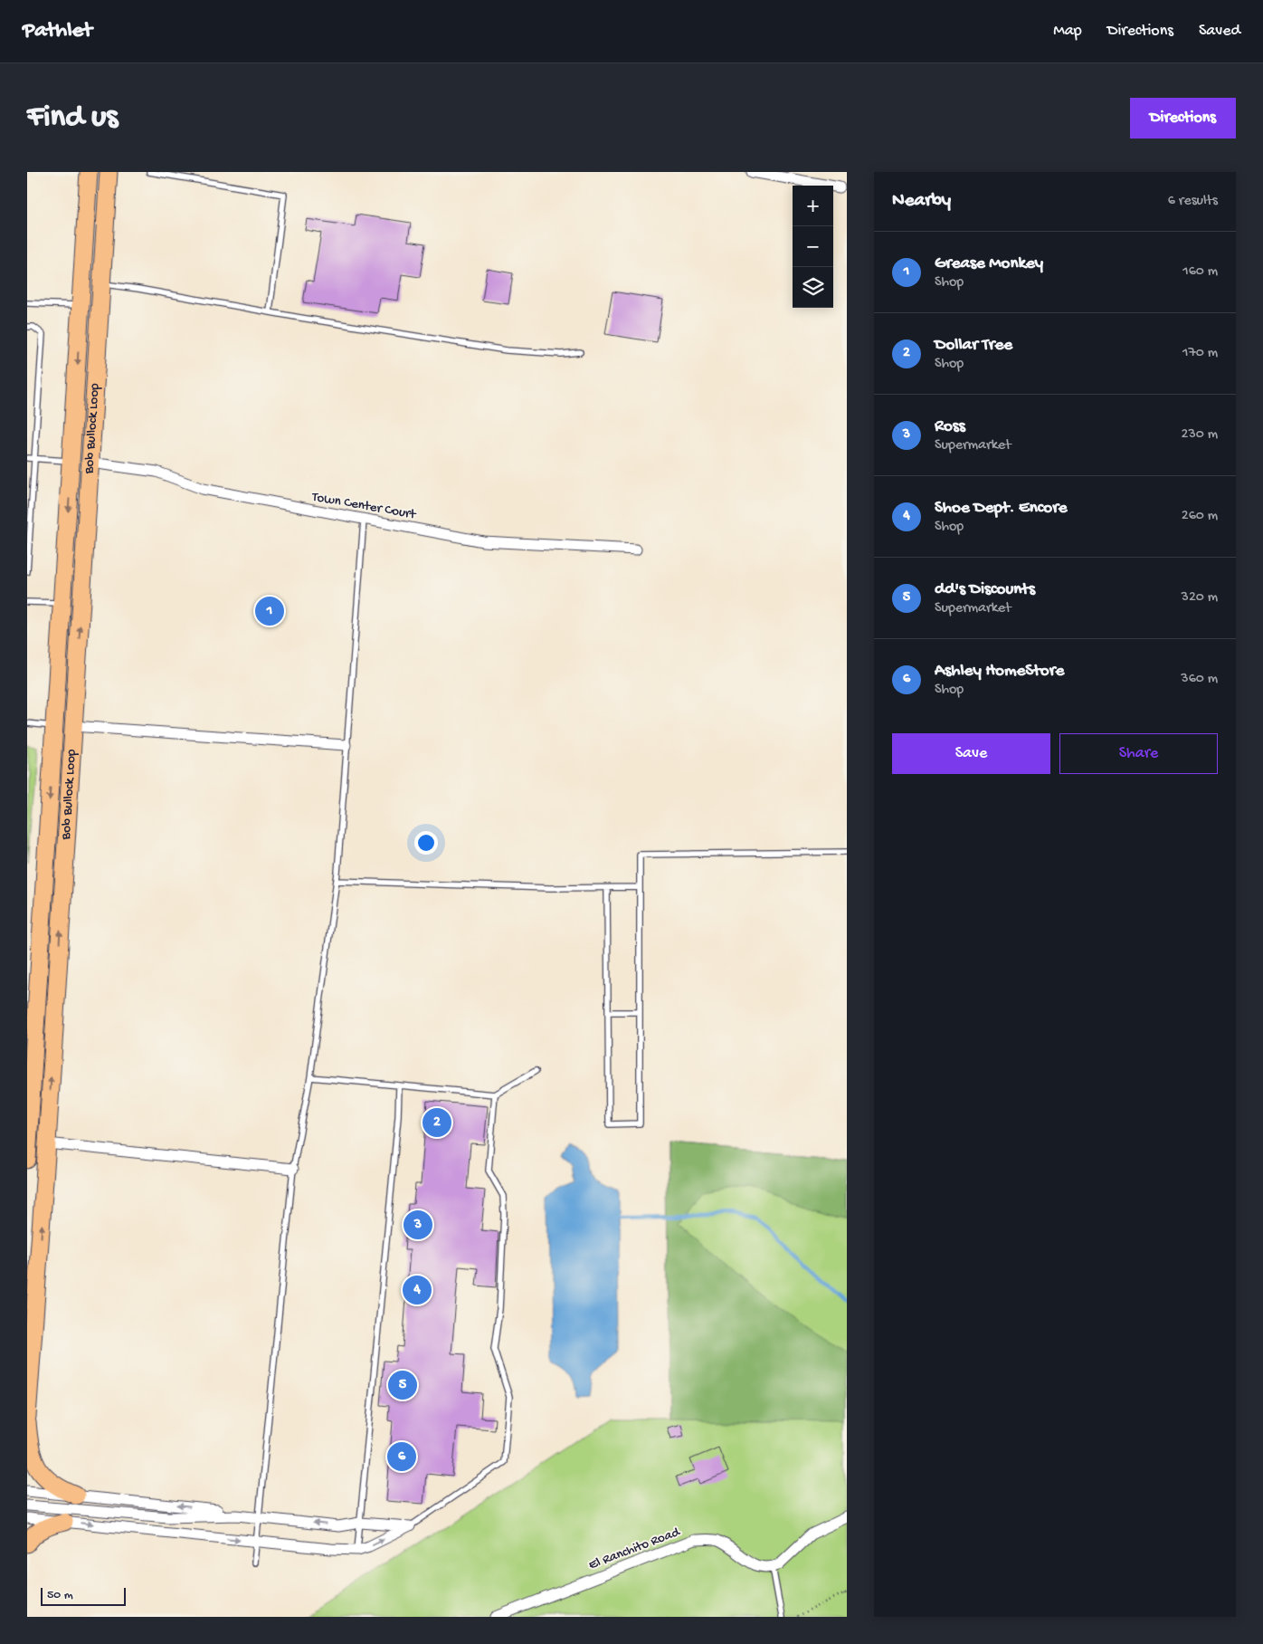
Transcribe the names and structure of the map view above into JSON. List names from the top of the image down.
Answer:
{
  "streets": {
    "highway": ["Bob Bullock Loop"],
    "street": ["Town Center Court", "El Ranchito Road"]
  },
  "crossings": [
    ["Bob Bullock Loop", "Town Center Court"]
  ],
  "scale_bar": "50 m",
  "page": {
    "header": "Pathlet",
    "nav": ["Map", "Directions", "Saved"],
    "buttons": [
      "Directions",
      ["Save", "Share"]
    ],
    "title": "Find us",
    "heading": ["Nearby", "6 results"],
    "map_buttons": ["+", "−"],
    "list": [
      {
        "mark": "1",
        "name": "Grease Monkey",
        "note": "Shop",
        "value": "160 m"
      },
      {
        "mark": "2",
        "name": "Dollar Tree",
        "note": "Shop",
        "value": "170 m"
      },
      {
        "mark": "3",
        "name": "Ross",
        "note": "Supermarket",
        "value": "230 m"
      },
      {
        "mark": "4",
        "name": "Shoe Dept. Encore",
        "note": "Shop",
        "value": "260 m"
      },
      {
        "mark": "5",
        "name": "dd's Discounts",
        "note": "Supermarket",
        "value": "320 m"
      },
      {
        "mark": "6",
        "name": "Ashley HomeStore",
        "note": "Shop",
        "value": "360 m"
      }
    ],
    "pins": [
      "1",
      "2",
      "3",
      "4",
      "5",
      "6"
    ],
    "scale": "50 m"
  }
}
